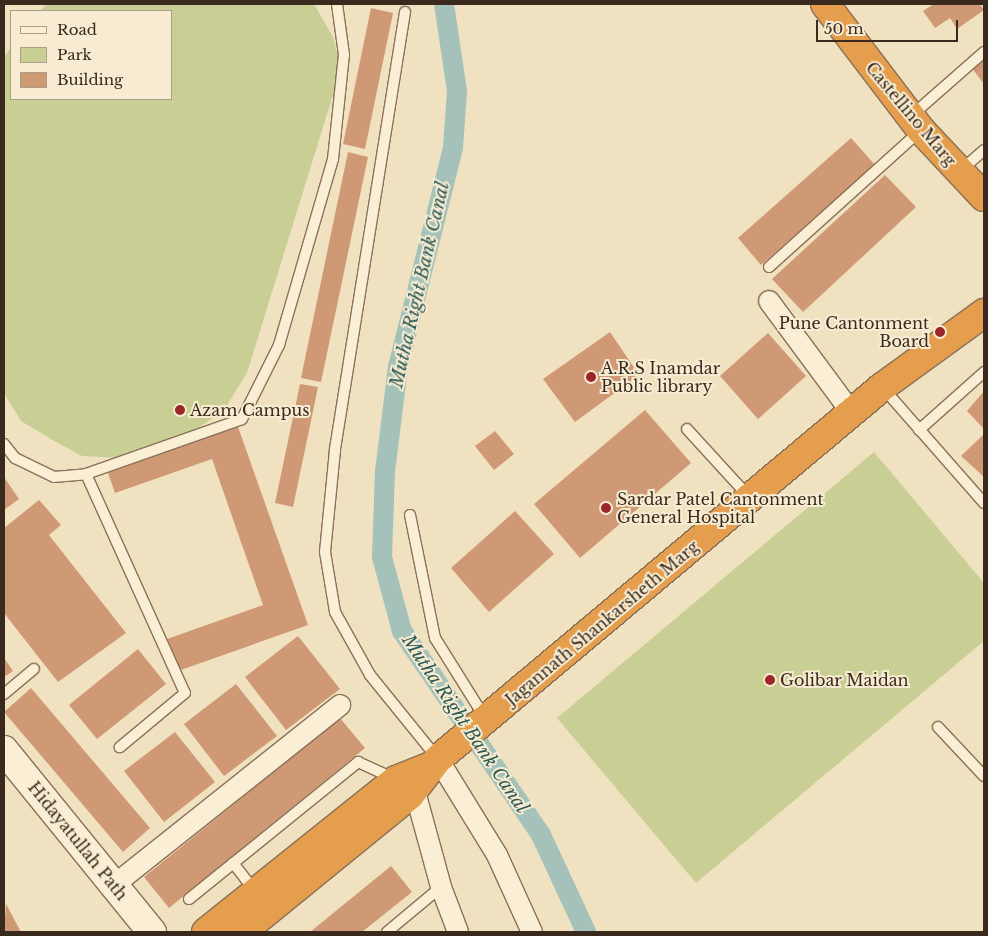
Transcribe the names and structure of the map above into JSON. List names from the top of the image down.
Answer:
{
  "streets": {
    "highway": ["Castellino Marg", "Jagannath Shankarsheth Marg"],
    "street": ["Hidayatullah Path"]
  },
  "water": ["Mutha Right Bank Canal"],
  "places": [
    "Pune Cantonment Board",
    "A.R.S Inamdar Public library",
    "Azam Campus",
    "Sardar Patel Cantonment General Hospital",
    "Golibar Maidan"
  ],
  "legend": ["Road", "Park", "Building"],
  "scale_bar": "50 m"
}
